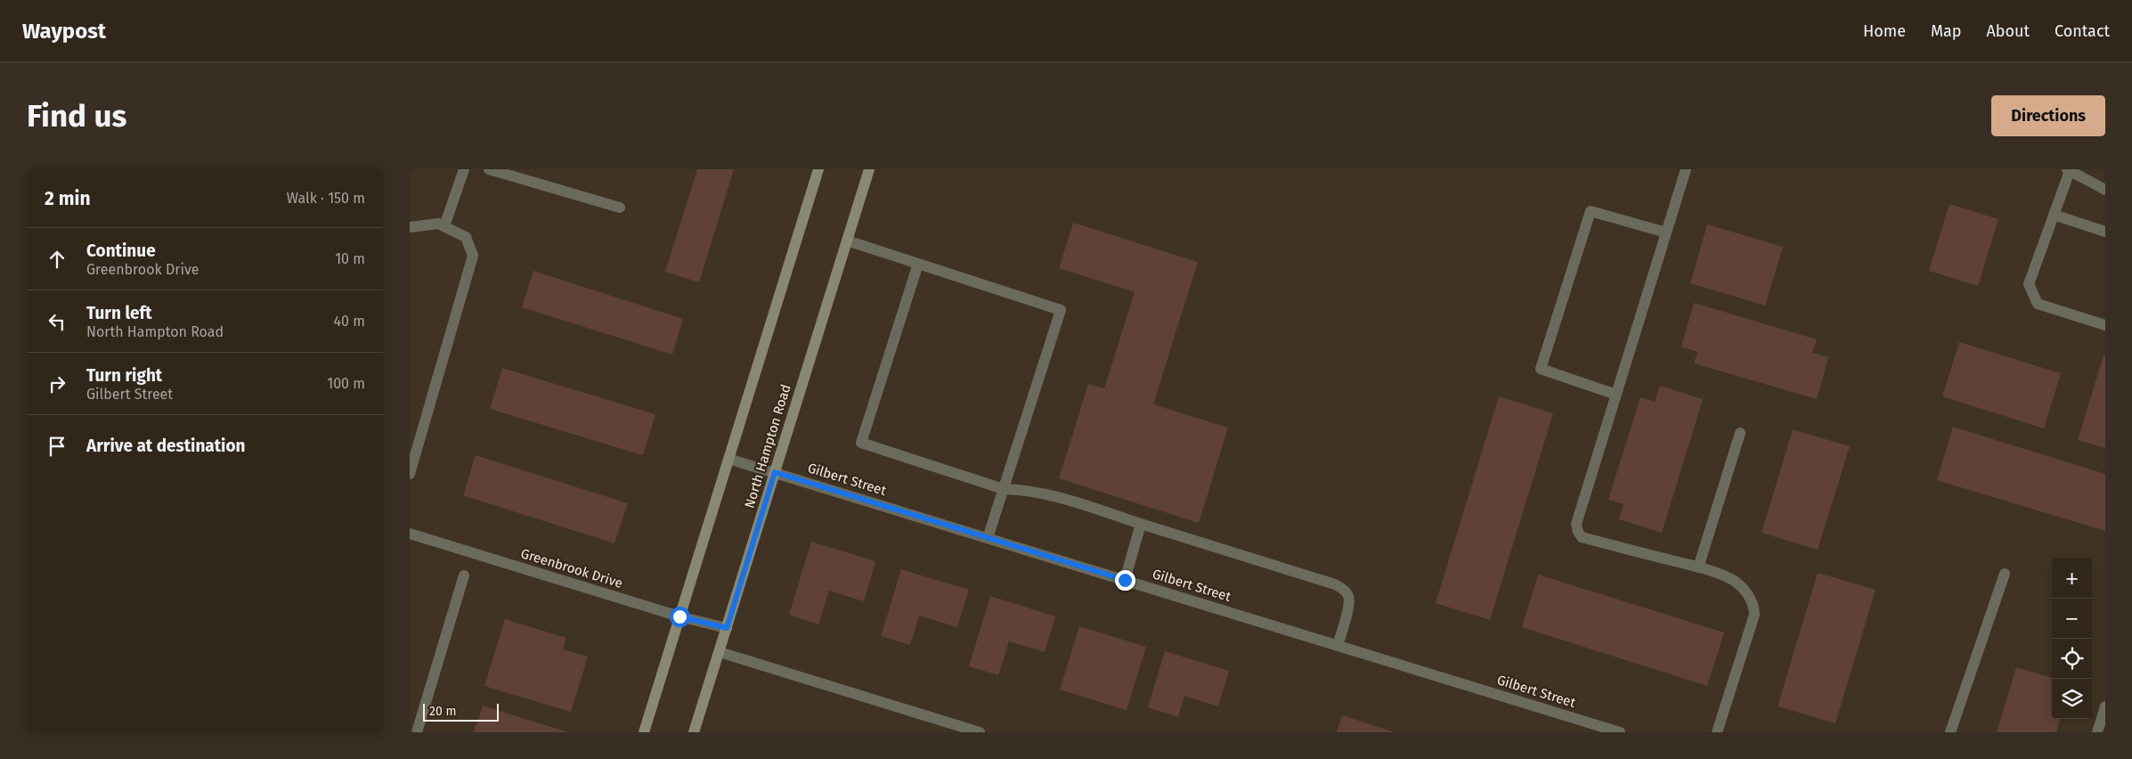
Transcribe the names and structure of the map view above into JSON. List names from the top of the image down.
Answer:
{
  "streets": {
    "main road": ["North Hampton Road"],
    "street": ["Gilbert Street", "Greenbrook Drive"]
  },
  "crossings": [
    ["North Hampton Road", "Gilbert Street"],
    ["North Hampton Road", "Greenbrook Drive"]
  ],
  "scale_bar": "20 m",
  "page": {
    "header": "Waypost",
    "nav": [
      "Home",
      "Map",
      "About",
      "Contact"
    ],
    "buttons": "Directions",
    "title": "Find us",
    "heading": ["2 min", "Walk · 150 m"],
    "list": [
      ["Continue", "Greenbrook Drive", "10 m"],
      ["Turn left", "North Hampton Road", "40 m"],
      ["Turn right", "Gilbert Street", "100 m"],
      "Arrive at destination"
    ],
    "map_buttons": ["+", "−"],
    "scale": "20 m"
  }
}
